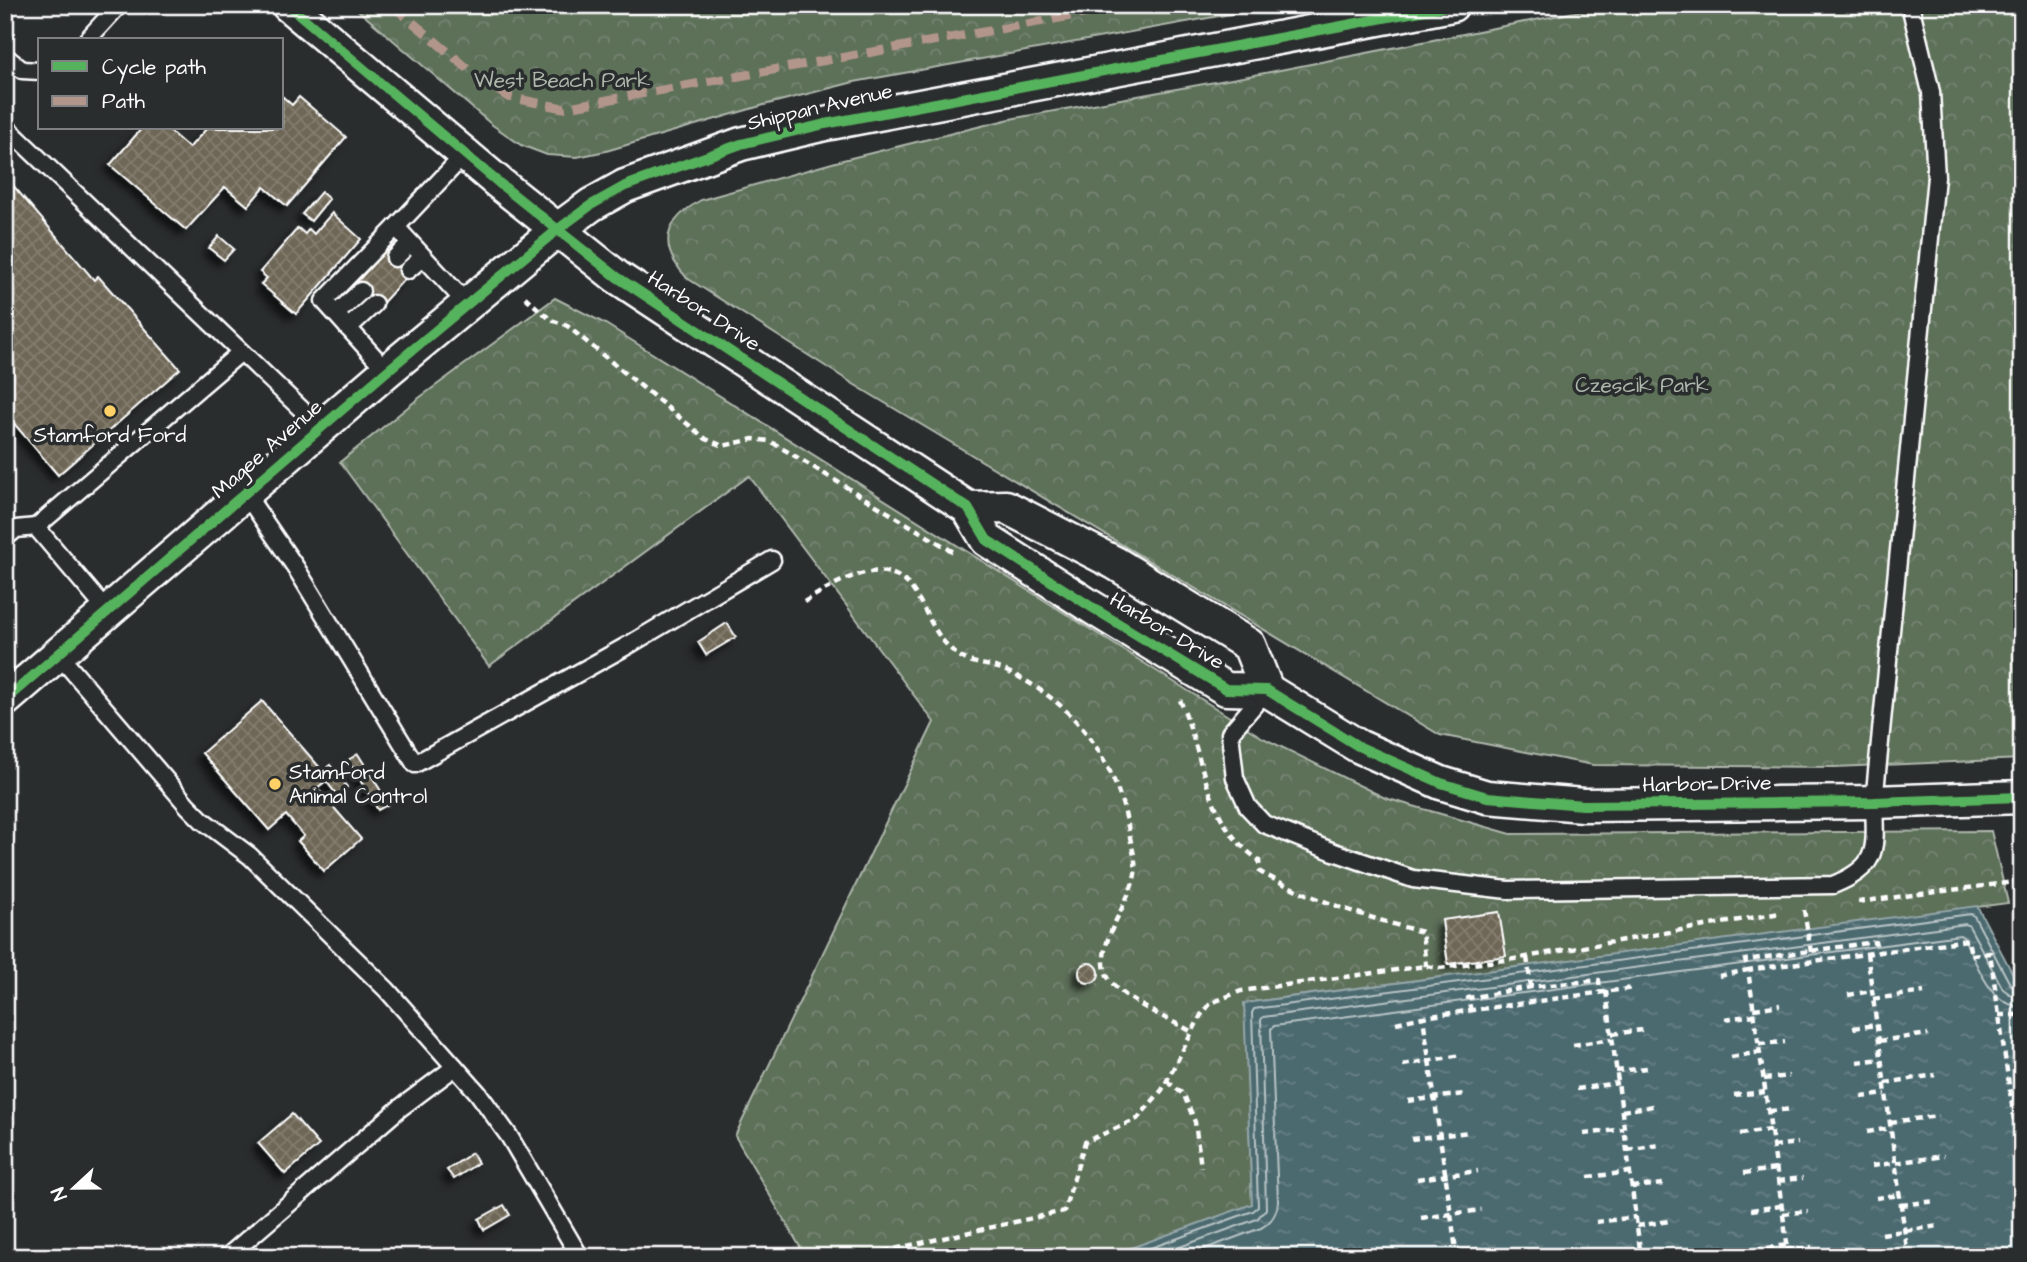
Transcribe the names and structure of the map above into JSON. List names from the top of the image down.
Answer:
{
  "streets": {
    "street": ["Shippan Avenue", "Harbor Drive", "Magee Avenue"]
  },
  "crossings": [
    ["Shippan Avenue", "Harbor Drive"],
    ["Shippan Avenue", "Magee Avenue"],
    ["Harbor Drive", "Magee Avenue"]
  ],
  "parks": ["West Beach Park", "Czescik Park"],
  "places": ["Stamford Ford", "Stamford Animal Control"],
  "legend": ["Cycle path", "Path"],
  "north": "left"
}
